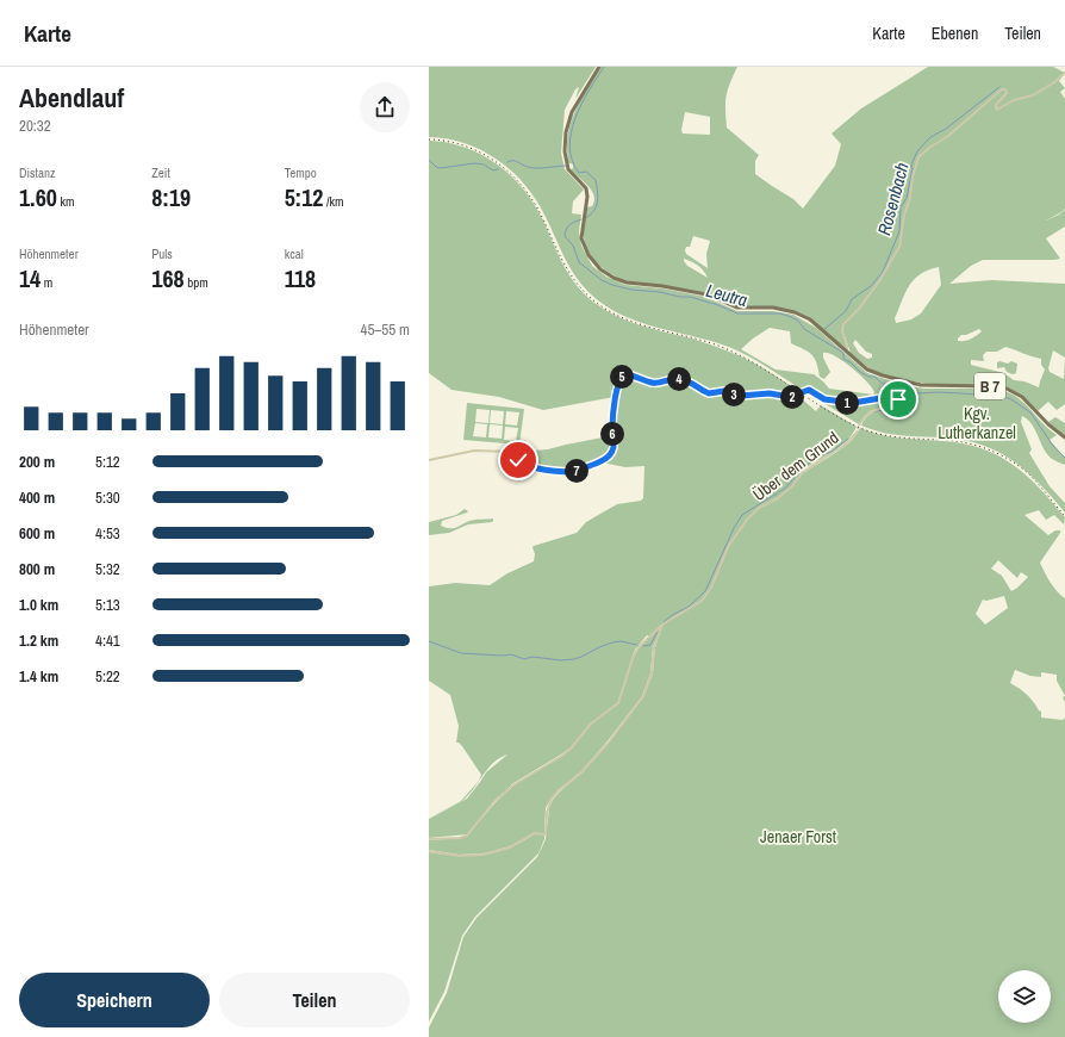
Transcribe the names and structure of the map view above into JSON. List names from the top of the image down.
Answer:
{
  "streets": {
    "main road": ["B 7"],
    "street": ["Über dem Grund"]
  },
  "water": ["Rosenbach", "Leutra"],
  "parks": ["Kgv. Lutherkanzel", "Jenaer Forst"],
  "page": {
    "header": "Karte",
    "nav": ["Karte", "Ebenen", "Teilen"],
    "heading": ["Abendlauf", "20:32"],
    "stats": [
      ["Distanz", "1.60 km"],
      ["Zeit", "8:19"],
      ["Tempo", "5:12 /km"],
      ["Höhenmeter", "14 m"],
      ["Puls", "168 bpm"],
      ["kcal", "118"]
    ],
    "chart": ["Höhenmeter", "45–55 m"],
    "pins": [
      "5",
      "4",
      "3",
      "2",
      "1",
      "6",
      "7"
    ],
    "list": [
      {
        "name": "200 m",
        "note": "5:12"
      },
      {
        "name": "400 m",
        "note": "5:30"
      },
      {
        "name": "600 m",
        "note": "4:53"
      },
      {
        "name": "800 m",
        "note": "5:32"
      },
      {
        "name": "1.0 km",
        "note": "5:13"
      },
      {
        "name": "1.2 km",
        "note": "4:41"
      },
      {
        "name": "1.4 km",
        "note": "5:22"
      }
    ],
    "buttons": ["Speichern", "Teilen"]
  }
}
